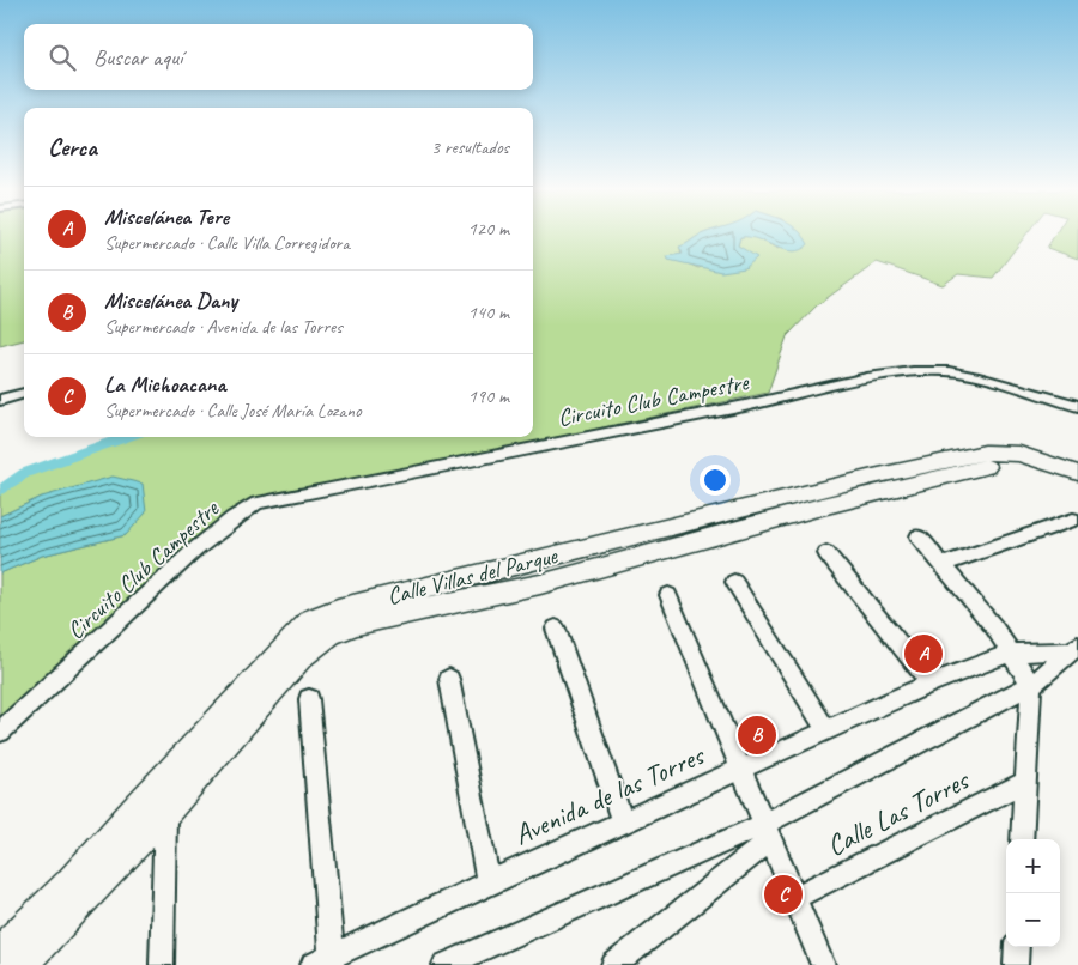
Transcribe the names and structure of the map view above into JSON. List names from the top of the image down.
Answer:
{
  "streets": {
    "main road": ["Calle Villas del Parque"],
    "street": ["Circuito Club Campestre", "Avenida de las Torres", "Calle Las Torres"]
  },
  "page": {
    "search": "Buscar aquí",
    "heading": ["Cerca", "3 resultados"],
    "list": [
      {
        "mark": "A",
        "name": "Miscelánea Tere",
        "note": "Supermercado · Calle Villa Corregidora",
        "value": "120 m"
      },
      {
        "mark": "B",
        "name": "Miscelánea Dany",
        "note": "Supermercado · Avenida de las Torres",
        "value": "140 m"
      },
      {
        "mark": "C",
        "name": "La Michoacana",
        "note": "Supermercado · Calle José María Lozano",
        "value": "190 m"
      }
    ],
    "pins": ["A", "B", "C"],
    "map_buttons": ["+", "−"]
  }
}
